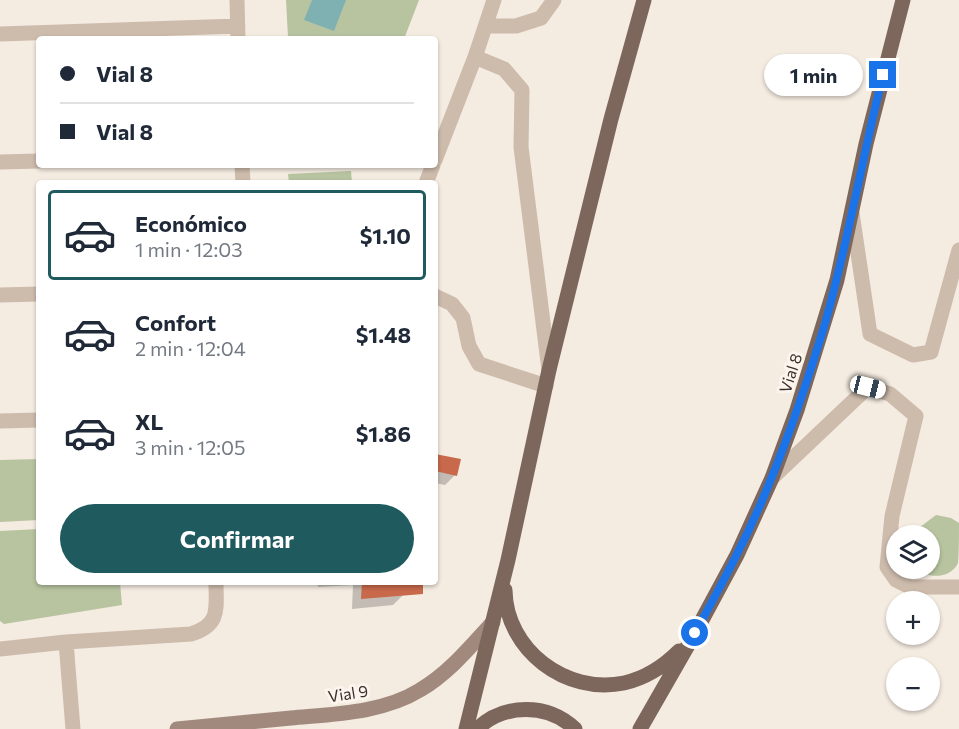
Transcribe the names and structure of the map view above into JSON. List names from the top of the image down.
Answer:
{
  "streets": {
    "main road": ["Vial 8"],
    "street": ["Vial 9"]
  },
  "page": {
    "banner": ["Vial 8", "Vial 8"],
    "bubble": "1 min",
    "list": [
      {
        "name": "Económico",
        "note": "1 min · 12:03",
        "value": "$1.10"
      },
      {
        "name": "Confort",
        "note": "2 min · 12:04",
        "value": "$1.48"
      },
      {
        "name": "XL",
        "note": "3 min · 12:05",
        "value": "$1.86"
      }
    ],
    "buttons": "Confirmar",
    "map_buttons": ["+", "−"]
  }
}
